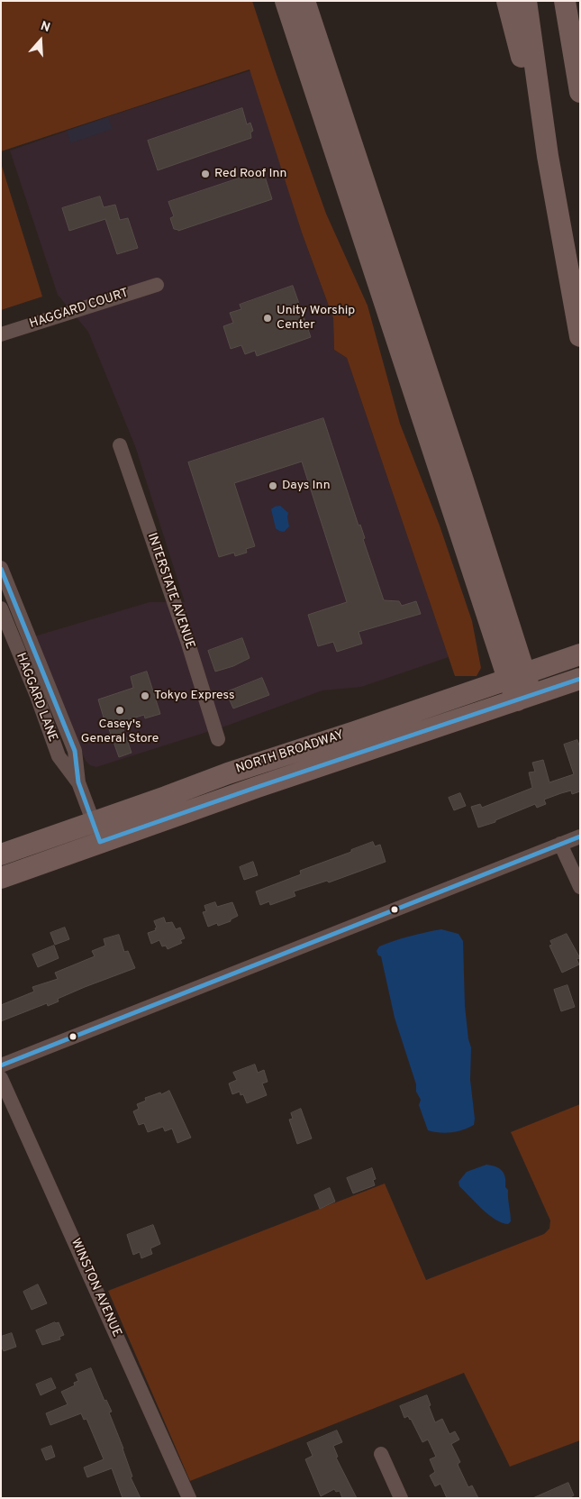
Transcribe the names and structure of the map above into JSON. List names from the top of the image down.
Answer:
{
  "streets": {
    "highway": ["NORTH BROADWAY"],
    "street": [
      "HAGGARD COURT",
      "INTERSTATE AVENUE",
      "HAGGARD LANE",
      "WINSTON AVENUE"
    ]
  },
  "crossings": [
    ["HAGGARD LANE", "NORTH BROADWAY"]
  ],
  "places": [
    "Red Roof Inn",
    "Unity Worship Center",
    "Days Inn",
    "Tokyo Express",
    "Casey's General Store"
  ],
  "north": "top"
}
